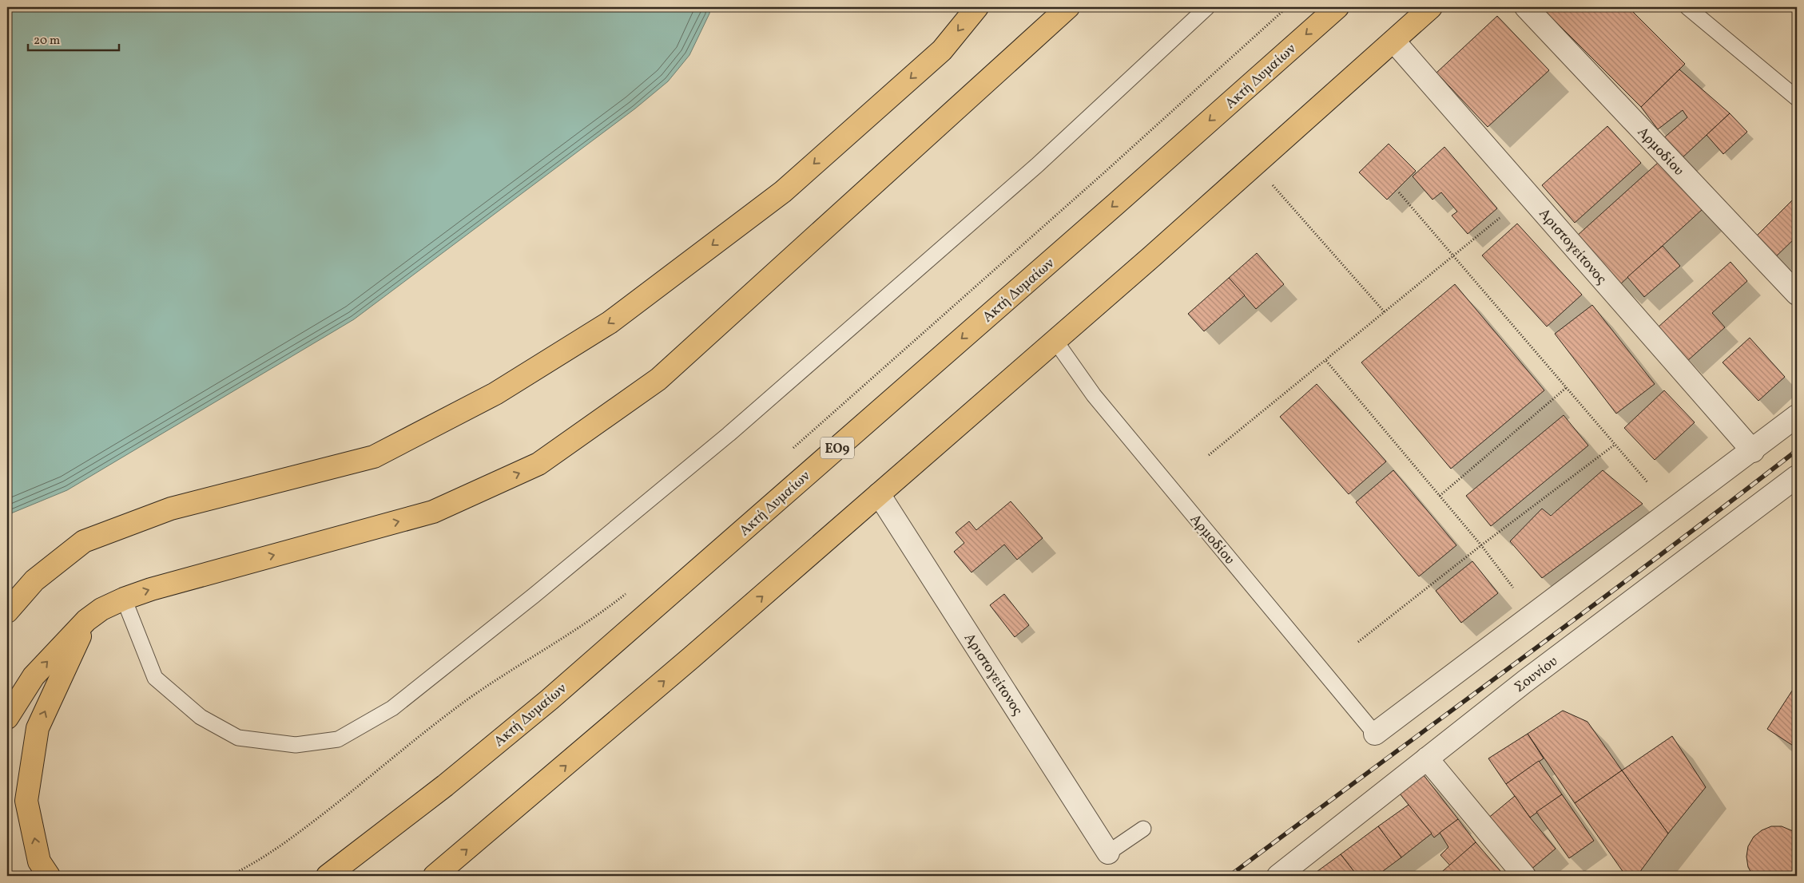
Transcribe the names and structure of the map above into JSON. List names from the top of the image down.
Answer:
{
  "streets": {
    "main road": ["Ακτή Δυμαίων", "ΕΟ9"],
    "street": ["Αρμοδίου", "Αριστογείτονος", "Σουνίου"]
  },
  "scale_bar": "20 m"
}
